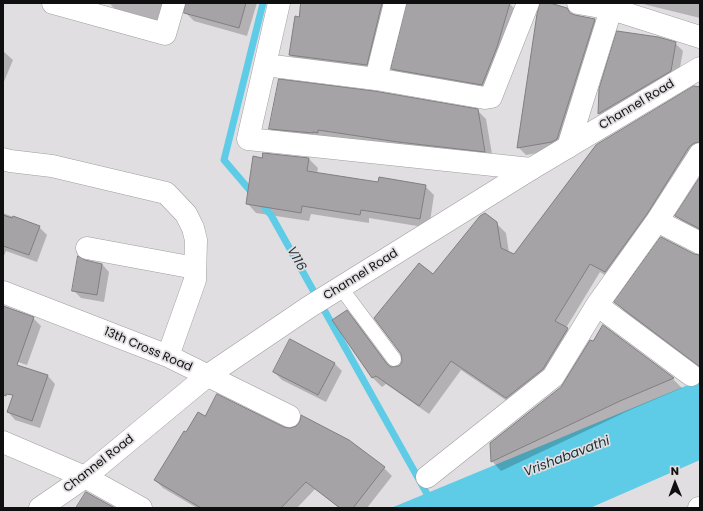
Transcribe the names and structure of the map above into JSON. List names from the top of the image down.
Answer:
{
  "streets": {
    "street": ["Channel Road", "13th Cross Road"]
  },
  "crossings": [
    ["Channel Road", "13th Cross Road"]
  ],
  "water": ["V116", "Vrishabavathi"],
  "north": "top"
}
